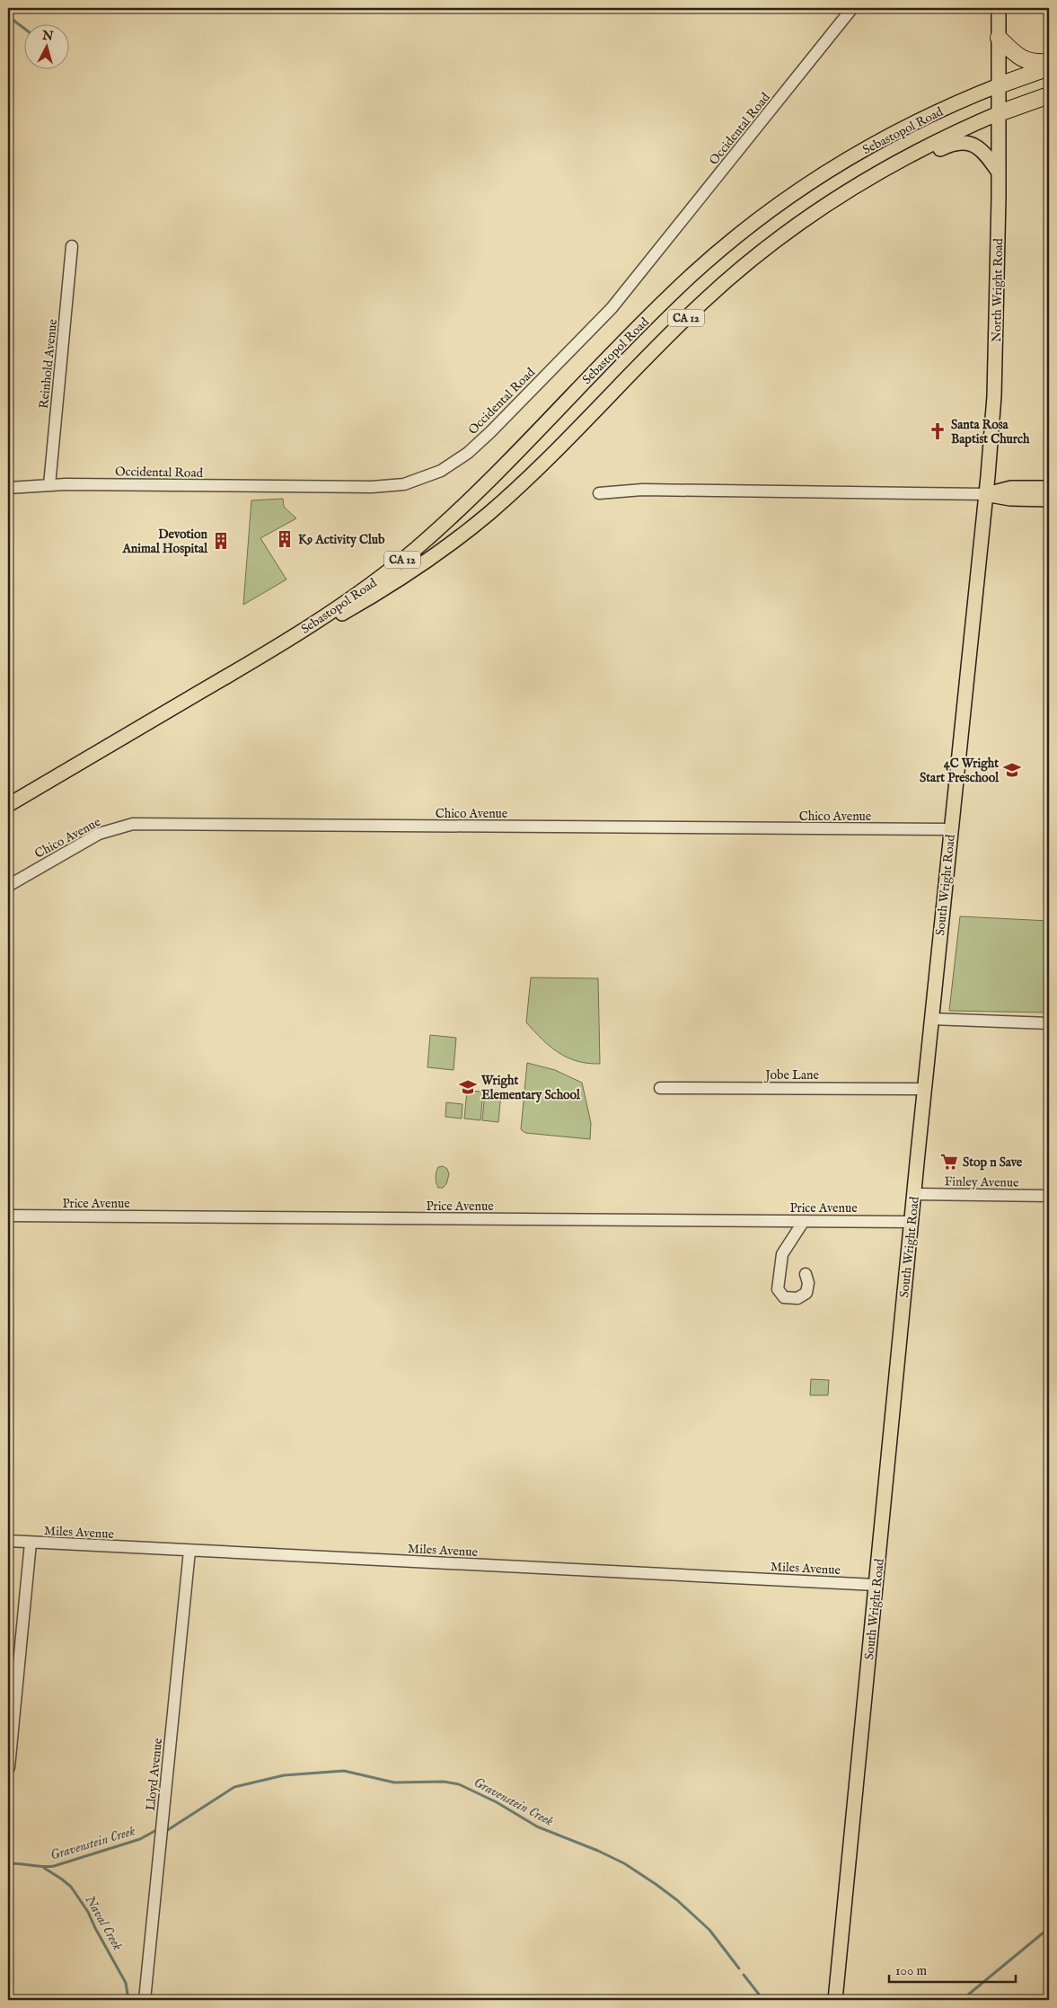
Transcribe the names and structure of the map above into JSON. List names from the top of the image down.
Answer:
{
  "streets": {
    "highway": ["CA 12"],
    "main road": ["Sebastopol Road", "North Wright Road", "South Wright Road"],
    "street": [
      "Occidental Road",
      "Reinhold Avenue",
      "Chico Avenue",
      "Jobe Lane",
      "Finley Avenue",
      "Price Avenue",
      "Miles Avenue",
      "Lloyd Avenue"
    ]
  },
  "crossings": [
    ["Occidental Road", "Reinhold Avenue"],
    ["Sebastopol Road", "North Wright Road"],
    ["Sebastopol Road", "CA 12"],
    ["North Wright Road", "CA 12"],
    ["North Wright Road", "South Wright Road"],
    ["Chico Avenue", "South Wright Road"],
    ["South Wright Road", "Jobe Lane"],
    ["South Wright Road", "Finley Avenue"],
    ["South Wright Road", "Price Avenue"],
    ["South Wright Road", "Miles Avenue"],
    ["Miles Avenue", "Lloyd Avenue"]
  ],
  "water": ["Gravenstein Creek", "Naval Creek"],
  "places": {
    "church": ["Santa Rosa Baptist Church"],
    "building": ["K9 Activity Club", "Devotion Animal Hospital"],
    "school or university": ["4C Wright Start Preschool", "Wright Elementary School"],
    "supermarket": ["Stop n Save"]
  },
  "scale_bar": "100 m",
  "north": "top"
}
